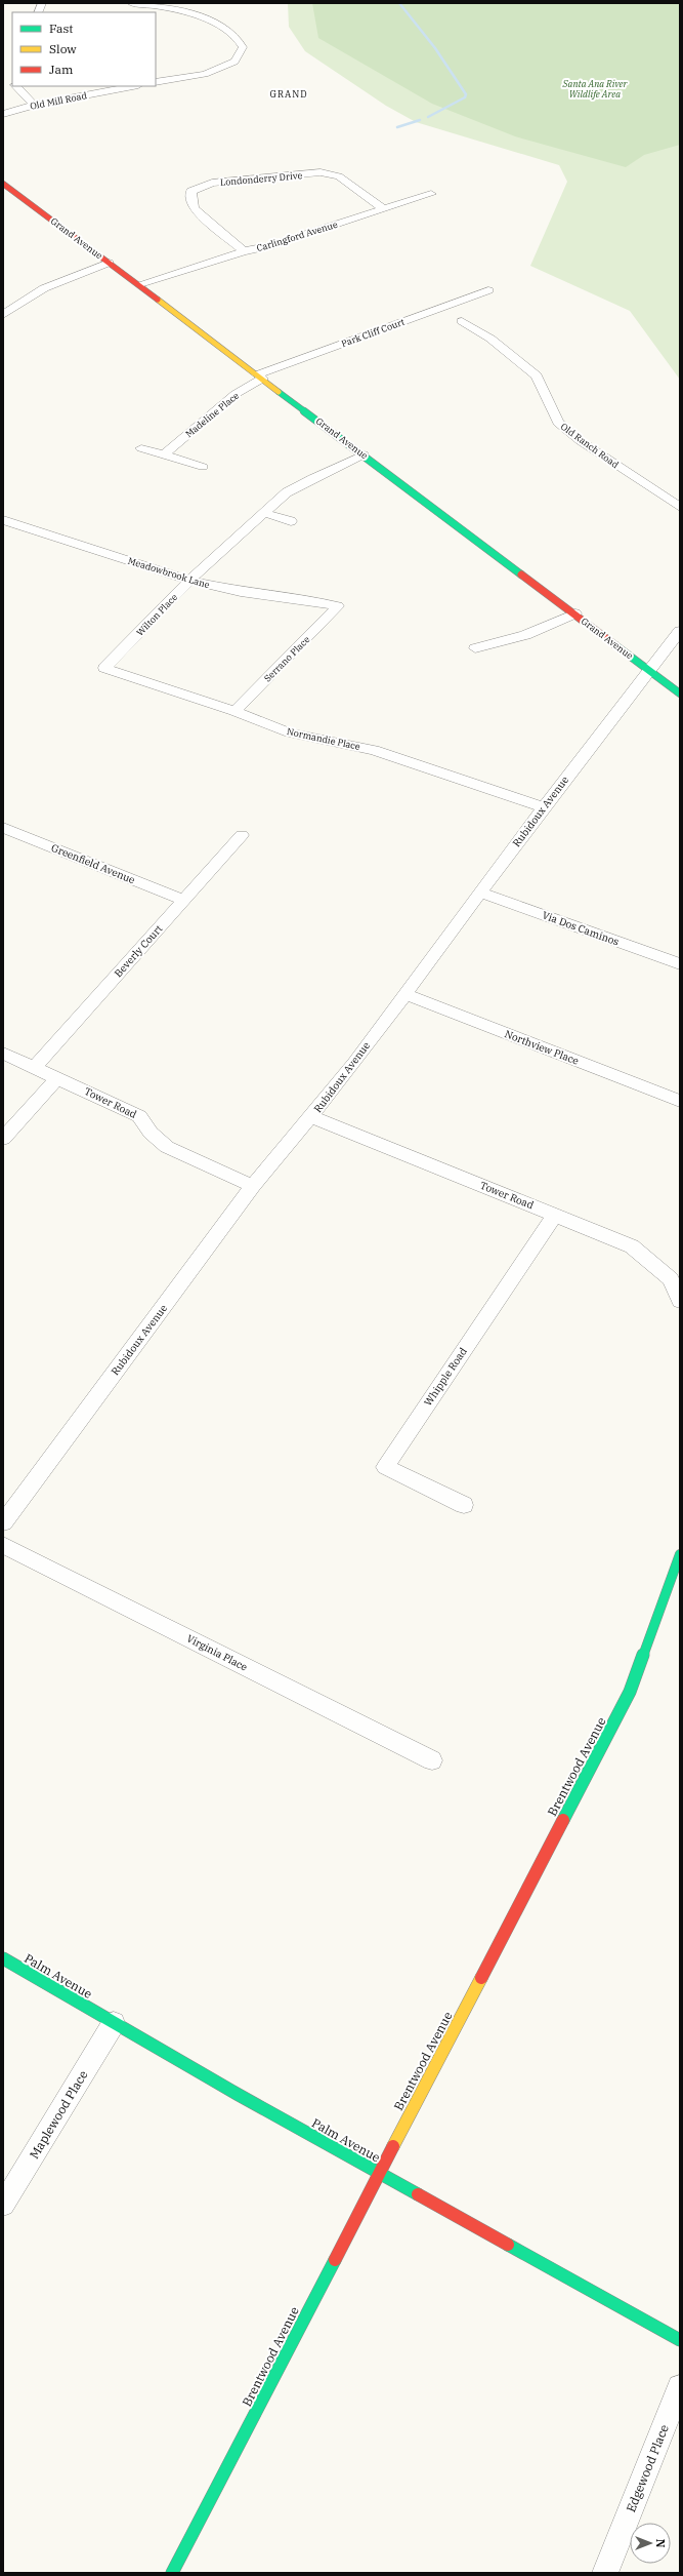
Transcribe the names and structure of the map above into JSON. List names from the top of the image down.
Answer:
{
  "streets": {
    "street": [
      "Old Mill Road",
      "Londonderry Drive",
      "Carlingford Avenue",
      "Grand Avenue",
      "Park Cliff Court",
      "Madeline Place",
      "Old Ranch Road",
      "Meadowbrook Lane",
      "Wilton Place",
      "Serrano Place",
      "Normandie Place",
      "Rubidoux Avenue",
      "Greenfield Avenue",
      "Via Dos Caminos",
      "Beverly Court",
      "Northview Place",
      "Tower Road",
      "Whipple Road",
      "Virginia Place",
      "Brentwood Avenue",
      "Palm Avenue",
      "Maplewood Place",
      "Edgewood Place"
    ]
  },
  "crossings": [
    ["Londonderry Drive", "Carlingford Avenue"],
    ["Carlingford Avenue", "Grand Avenue"],
    ["Grand Avenue", "Park Cliff Court"],
    ["Grand Avenue", "Madeline Place"],
    ["Grand Avenue", "Wilton Place"],
    ["Grand Avenue", "Rubidoux Avenue"],
    ["Park Cliff Court", "Madeline Place"],
    ["Meadowbrook Lane", "Wilton Place"],
    ["Meadowbrook Lane", "Serrano Place"],
    ["Wilton Place", "Normandie Place"],
    ["Serrano Place", "Normandie Place"],
    ["Normandie Place", "Rubidoux Avenue"],
    ["Rubidoux Avenue", "Via Dos Caminos"],
    ["Rubidoux Avenue", "Northview Place"],
    ["Rubidoux Avenue", "Tower Road"],
    ["Greenfield Avenue", "Beverly Court"],
    ["Beverly Court", "Tower Road"],
    ["Tower Road", "Whipple Road"],
    ["Brentwood Avenue", "Palm Avenue"],
    ["Palm Avenue", "Maplewood Place"]
  ],
  "districts": ["GRAND"],
  "parks": ["Santa Ana River Wildlife Area"],
  "legend": ["Fast", "Slow", "Jam"],
  "north": "right"
}
